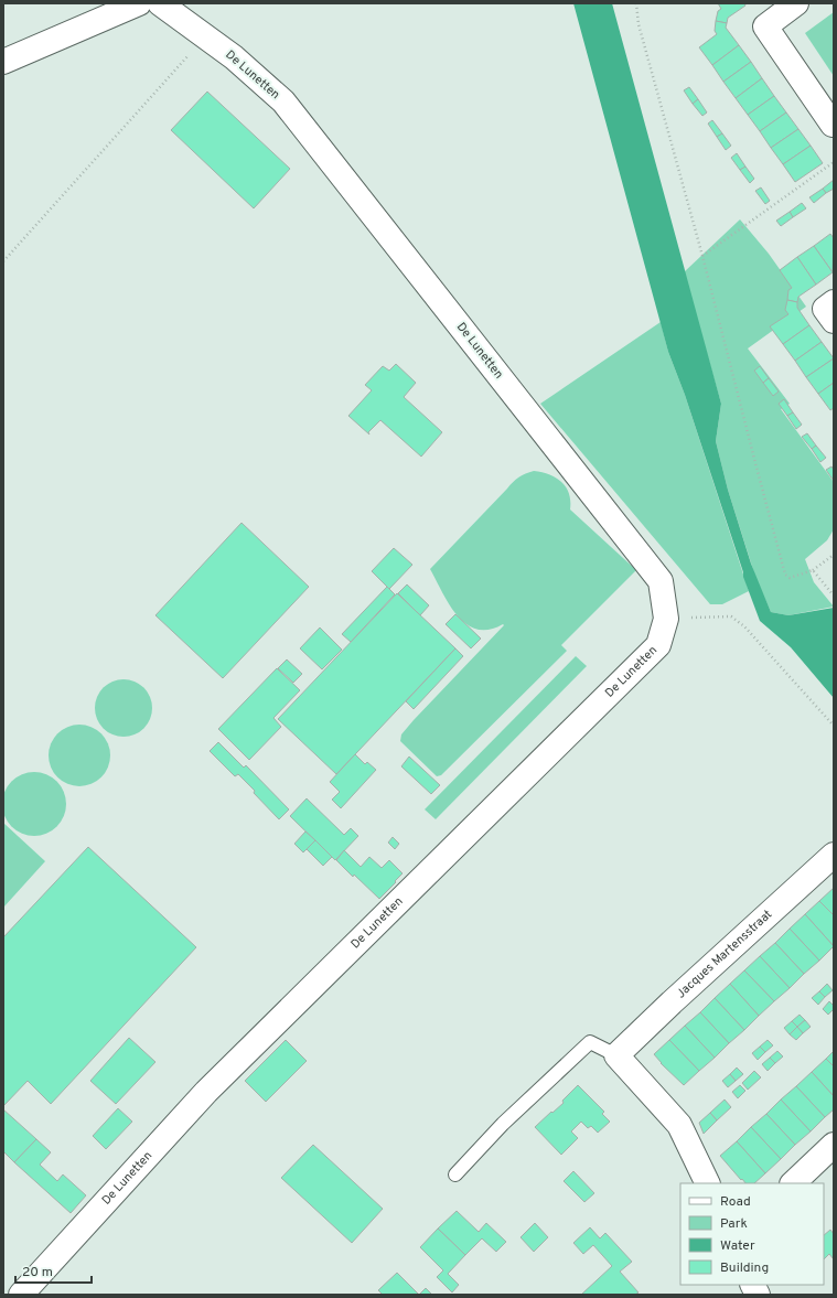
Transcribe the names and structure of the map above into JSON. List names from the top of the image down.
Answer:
{
  "streets": {
    "street": ["De Lunetten", "Jacques Martensstraat"]
  },
  "legend": [
    "Road",
    "Park",
    "Water",
    "Building"
  ],
  "scale_bar": "20 m"
}
